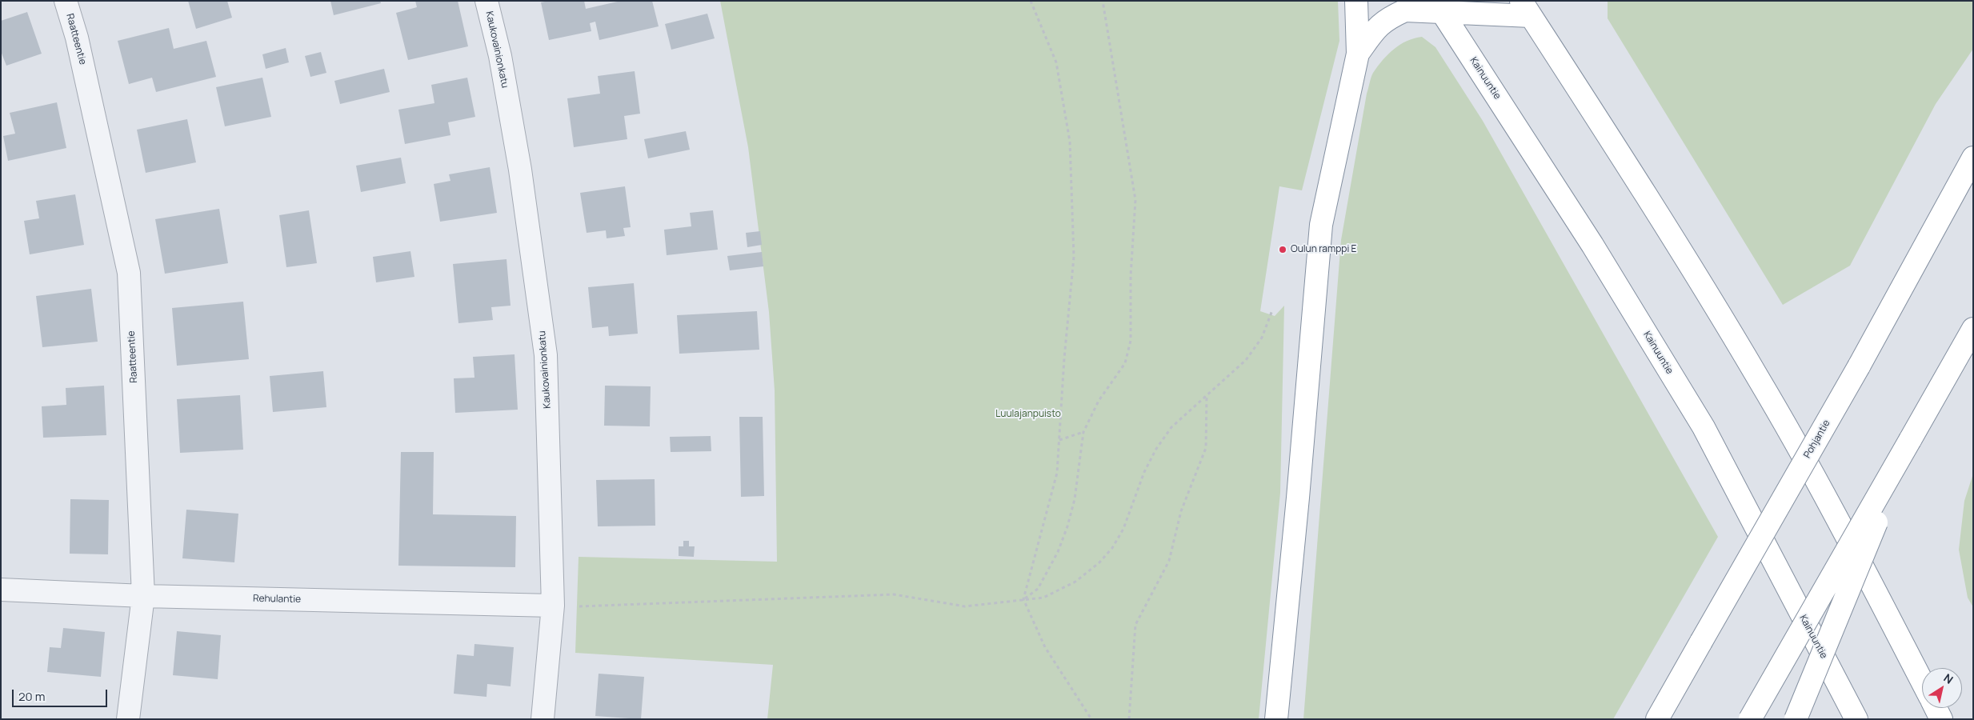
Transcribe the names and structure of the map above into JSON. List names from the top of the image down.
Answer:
{
  "streets": {
    "highway": ["Kainuuntie", "Pohjantie"],
    "street": ["Raatteentie", "Kaukovainionkatu", "Rehulantie"]
  },
  "crossings": [
    ["Raatteentie", "Rehulantie"],
    ["Kaukovainionkatu", "Rehulantie"]
  ],
  "parks": ["Luulajanpuisto"],
  "places": ["Oulun ramppi E"],
  "scale_bar": "20 m",
  "north": "top right"
}
